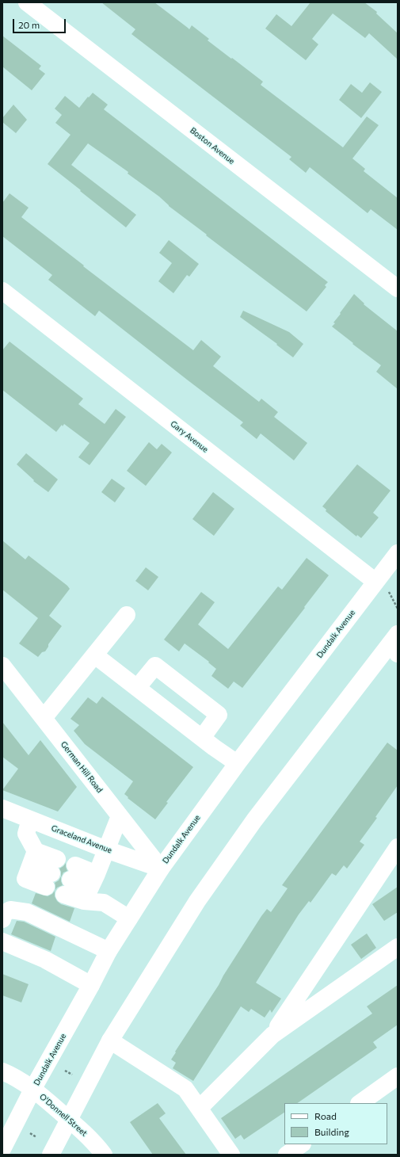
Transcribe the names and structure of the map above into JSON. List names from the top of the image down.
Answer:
{
  "streets": {
    "street": [
      "Boston Avenue",
      "Gary Avenue",
      "Dundalk Avenue",
      "German Hill Road",
      "Graceland Avenue",
      "O'Donnell Street"
    ]
  },
  "crossings": [
    ["Gary Avenue", "Dundalk Avenue"],
    ["Dundalk Avenue", "German Hill Road"],
    ["Dundalk Avenue", "Graceland Avenue"],
    ["Dundalk Avenue", "O'Donnell Street"],
    ["German Hill Road", "Graceland Avenue"]
  ],
  "legend": ["Road", "Building"],
  "scale_bar": "20 m"
}
